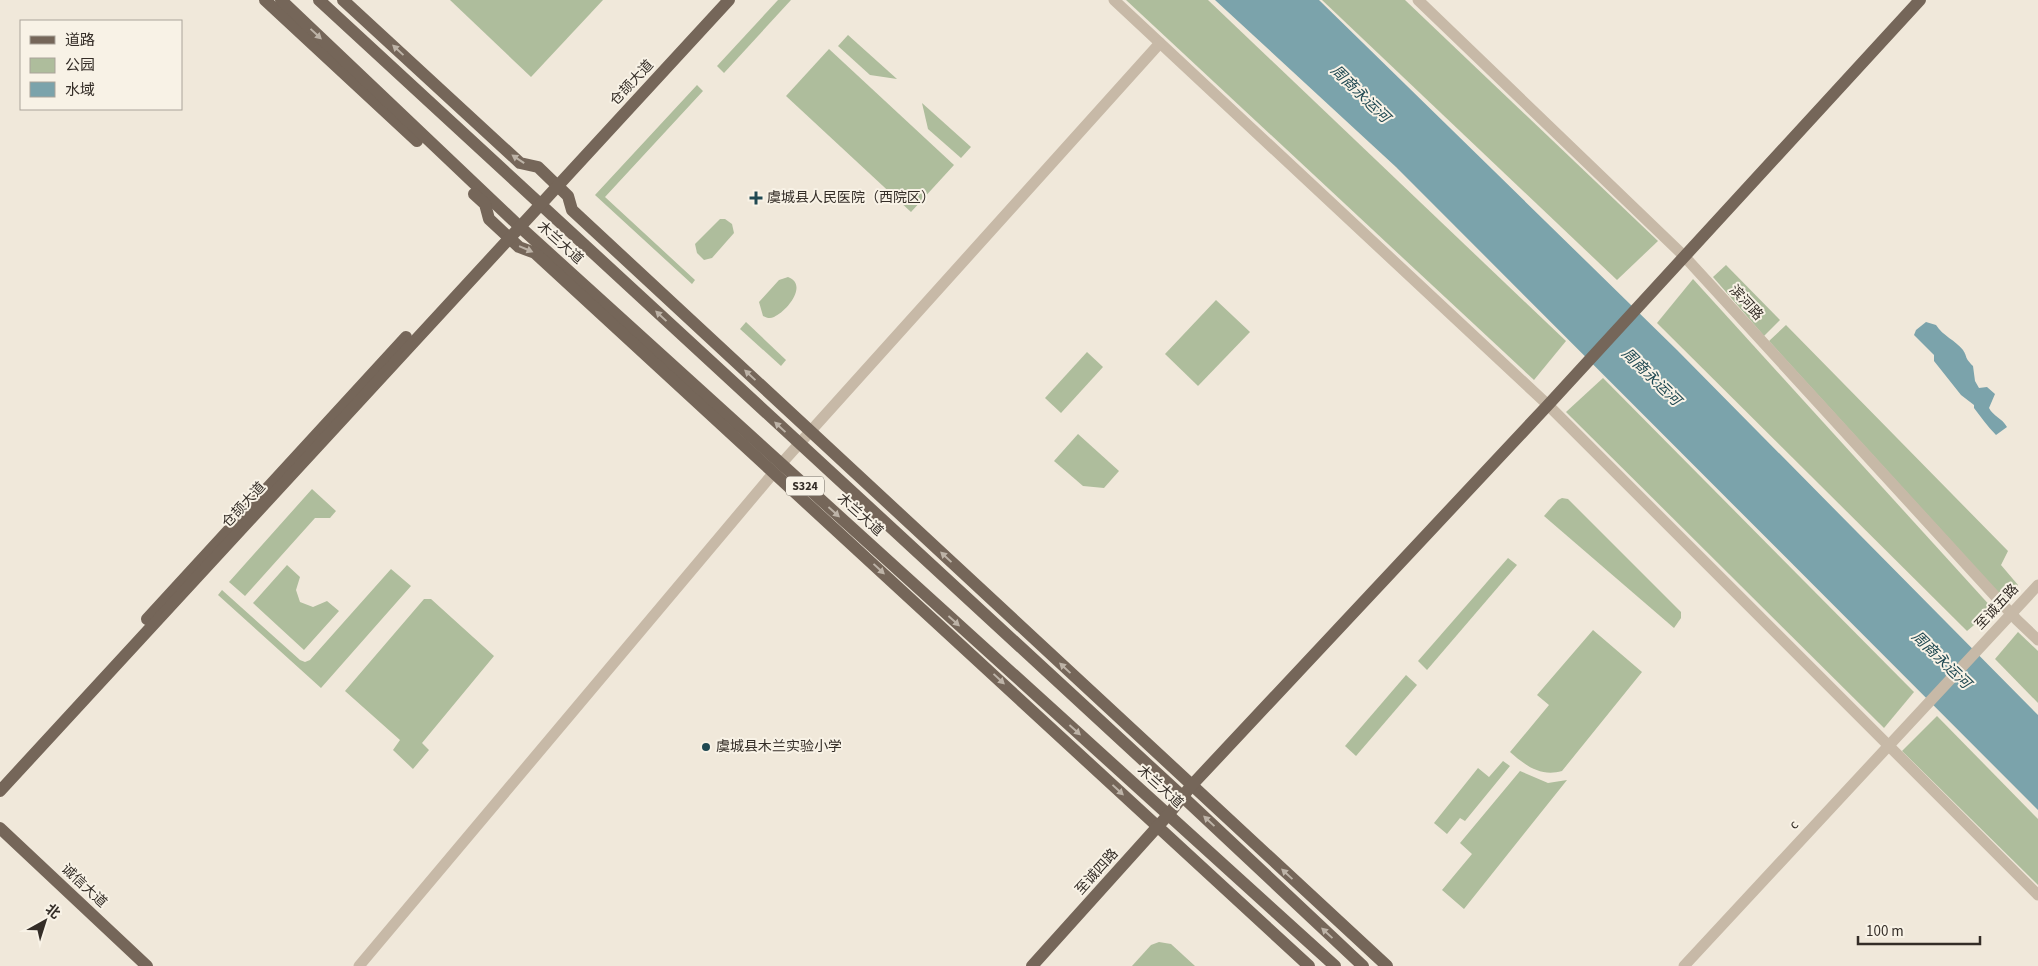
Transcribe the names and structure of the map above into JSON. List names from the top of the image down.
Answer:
{
  "streets": {
    "main road": [
      "仓颉大道",
      "木兰大道",
      "S324",
      "至诚四路",
      "诚信大道"
    ],
    "street": ["滨河路", "至诚五路", "c"]
  },
  "crossings": [
    ["木兰大道", "至诚四路"],
    ["滨河路", "至诚五路"],
    ["滨河路", "至诚四路"],
    ["至诚五路", "c"]
  ],
  "water": ["周商永运河"],
  "places": {
    "health": ["虞城县人民医院（西院区）"],
    "other": ["虞城县木兰实验小学"]
  },
  "legend": ["道路", "公园", "水域"],
  "scale_bar": "100 m",
  "north": "top right"
}
